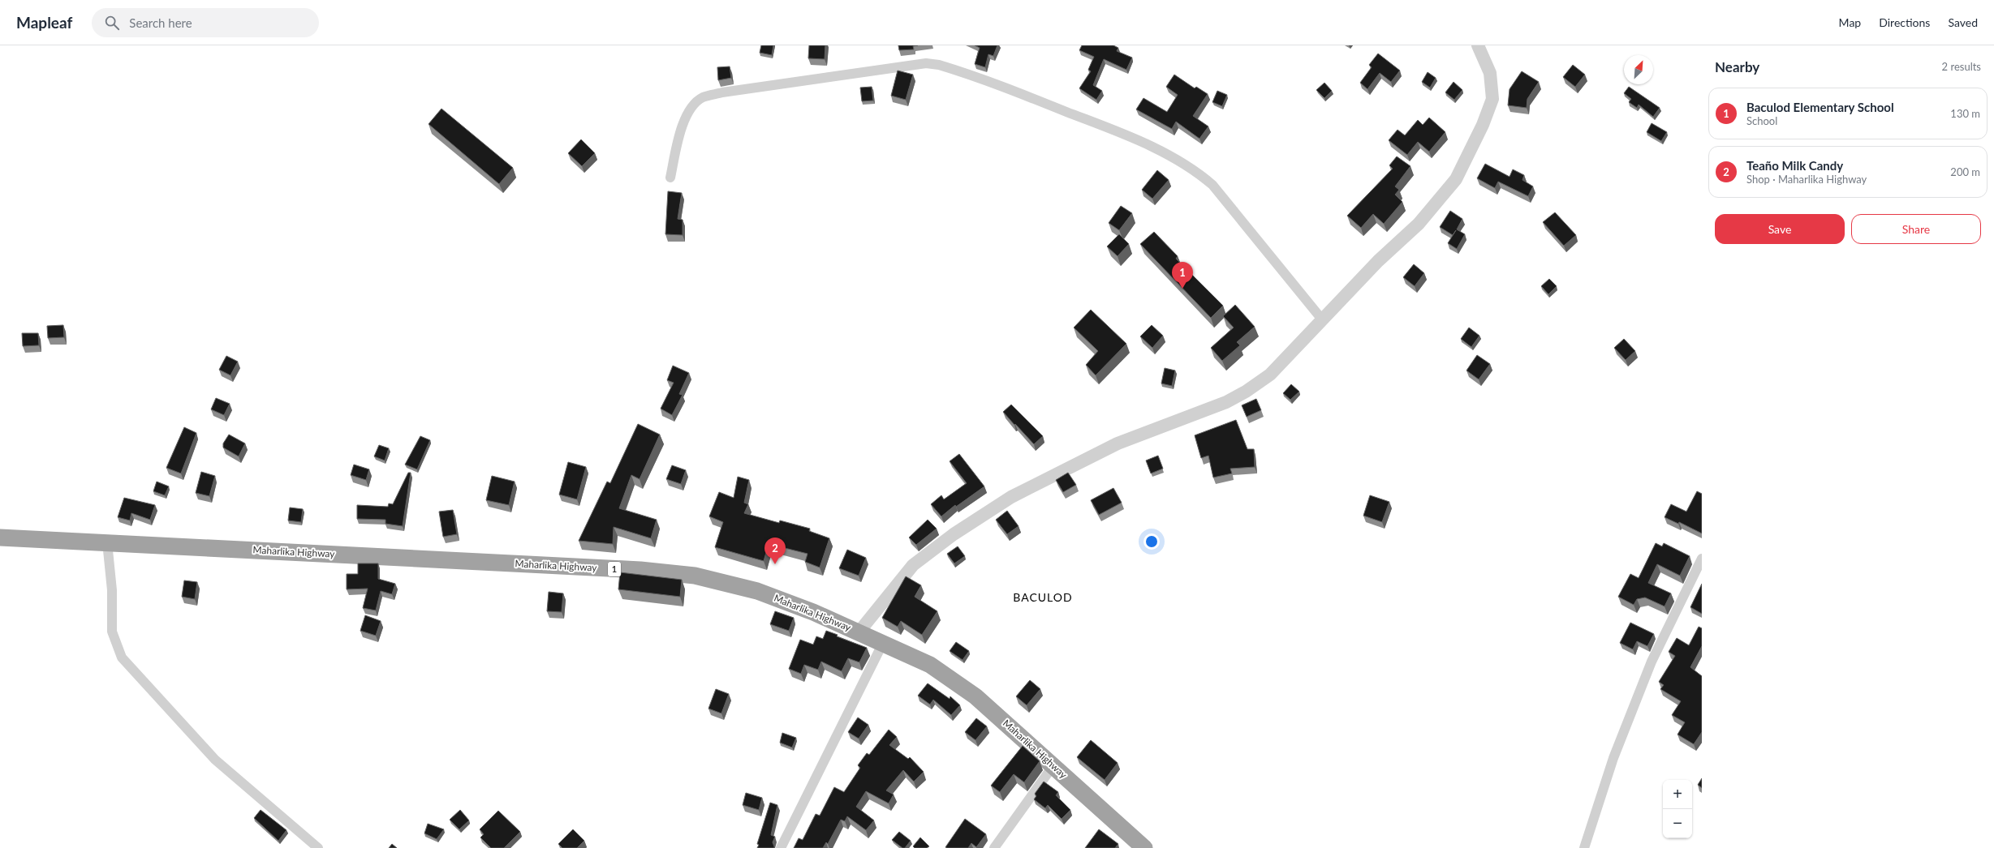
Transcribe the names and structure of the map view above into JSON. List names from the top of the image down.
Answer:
{
  "streets": {
    "highway": ["Maharlika Highway", "1"]
  },
  "districts": ["BACULOD"],
  "north": "top right",
  "page": {
    "header": "Mapleaf",
    "search": "Search here",
    "nav": ["Map", "Directions", "Saved"],
    "heading": ["Nearby", "2 results"],
    "list": [
      {
        "mark": "1",
        "name": "Baculod Elementary School",
        "note": "School",
        "value": "130 m"
      },
      {
        "mark": "2",
        "name": "Teaño Milk Candy",
        "note": "Shop · Maharlika Highway",
        "value": "200 m"
      }
    ],
    "buttons": ["Save", "Share"],
    "pins": ["1", "2"],
    "map_buttons": ["+", "−"]
  }
}
